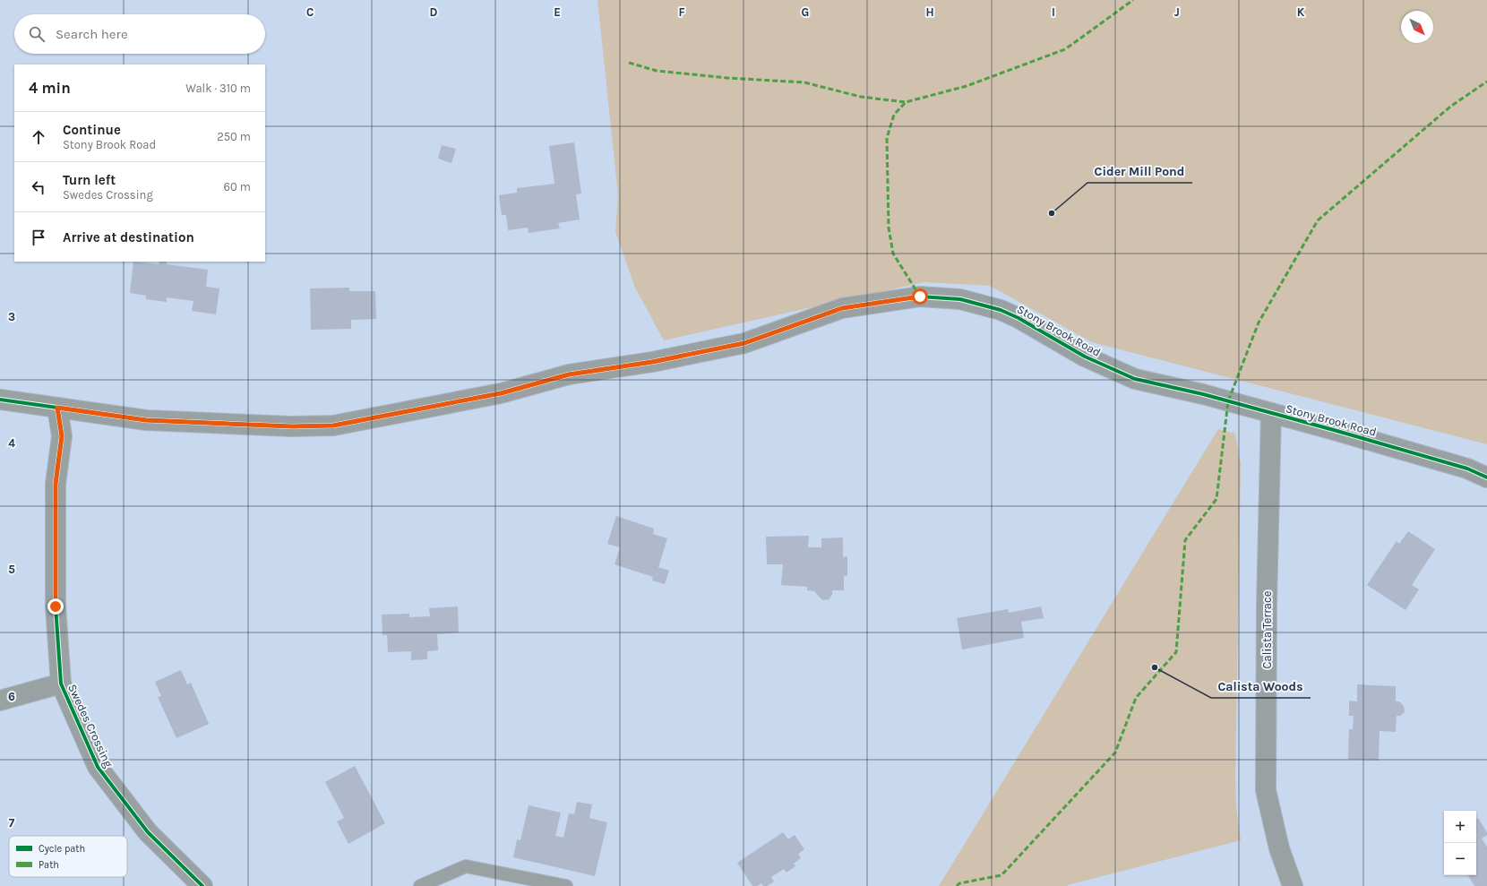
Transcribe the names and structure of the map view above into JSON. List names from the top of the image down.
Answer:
{
  "streets": {
    "street": ["Stony Brook Road", "Calista Terrace", "Swedes Crossing"]
  },
  "crossings": [
    ["Stony Brook Road", "Calista Terrace"],
    ["Stony Brook Road", "Swedes Crossing"]
  ],
  "places": ["Cider Mill Pond", "Calista Woods"],
  "legend": ["Cycle path", "Path"],
  "north": "bottom right",
  "page": {
    "search": "Search here",
    "heading": ["4 min", "Walk · 310 m"],
    "list": [
      ["Continue", "Stony Brook Road", "250 m"],
      ["Turn left", "Swedes Crossing", "60 m"],
      "Arrive at destination"
    ],
    "map_buttons": ["+", "−"]
  },
  "grid": {
    "columns": [
      "C",
      "D",
      "E",
      "F",
      "G",
      "H",
      "I",
      "J",
      "K"
    ],
    "rows": [
      "3",
      "4",
      "5",
      "6",
      "7"
    ]
  }
}
